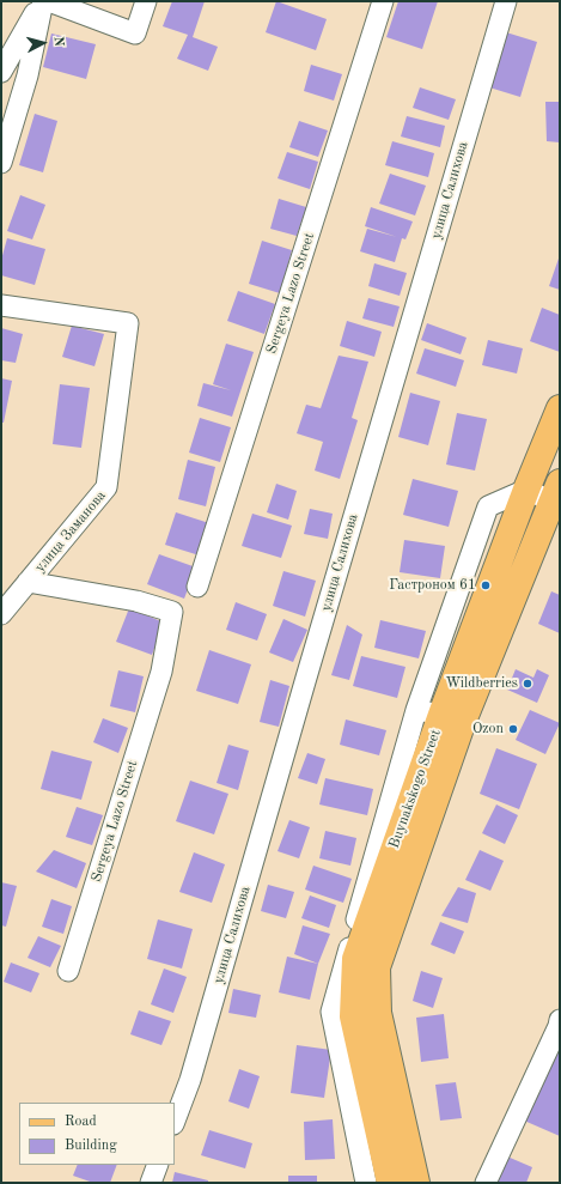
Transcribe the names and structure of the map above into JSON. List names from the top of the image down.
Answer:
{
  "streets": {
    "main road": ["Buynakskogo Street"],
    "street": ["улица Салихова", "Sergeya Lazo Street", "улица Заманова"]
  },
  "crossings": [
    ["Sergeya Lazo Street", "улица Заманова"]
  ],
  "places": ["Гастроном 61", "Wildberries", "Ozon"],
  "legend": ["Road", "Building"],
  "north": "right"
}
